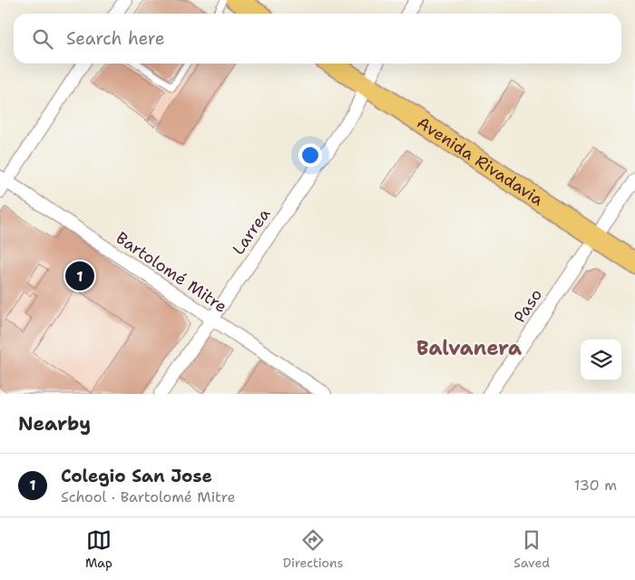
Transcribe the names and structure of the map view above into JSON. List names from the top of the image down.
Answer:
{
  "streets": {
    "main road": ["Avenida Rivadavia"],
    "street": ["Larrea", "Bartolomé Mitre", "Paso"]
  },
  "crossings": [
    ["Avenida Rivadavia", "Larrea"],
    ["Avenida Rivadavia", "Paso"],
    ["Larrea", "Bartolomé Mitre"]
  ],
  "districts": ["Balvanera"],
  "page": {
    "search": "Search here",
    "pins": "1",
    "heading": "Nearby",
    "list": [
      {
        "mark": "1",
        "name": "Colegio San Jose",
        "note": "School · Bartolomé Mitre",
        "value": "130 m"
      }
    ],
    "nav": ["Map", "Directions", "Saved"]
  }
}
